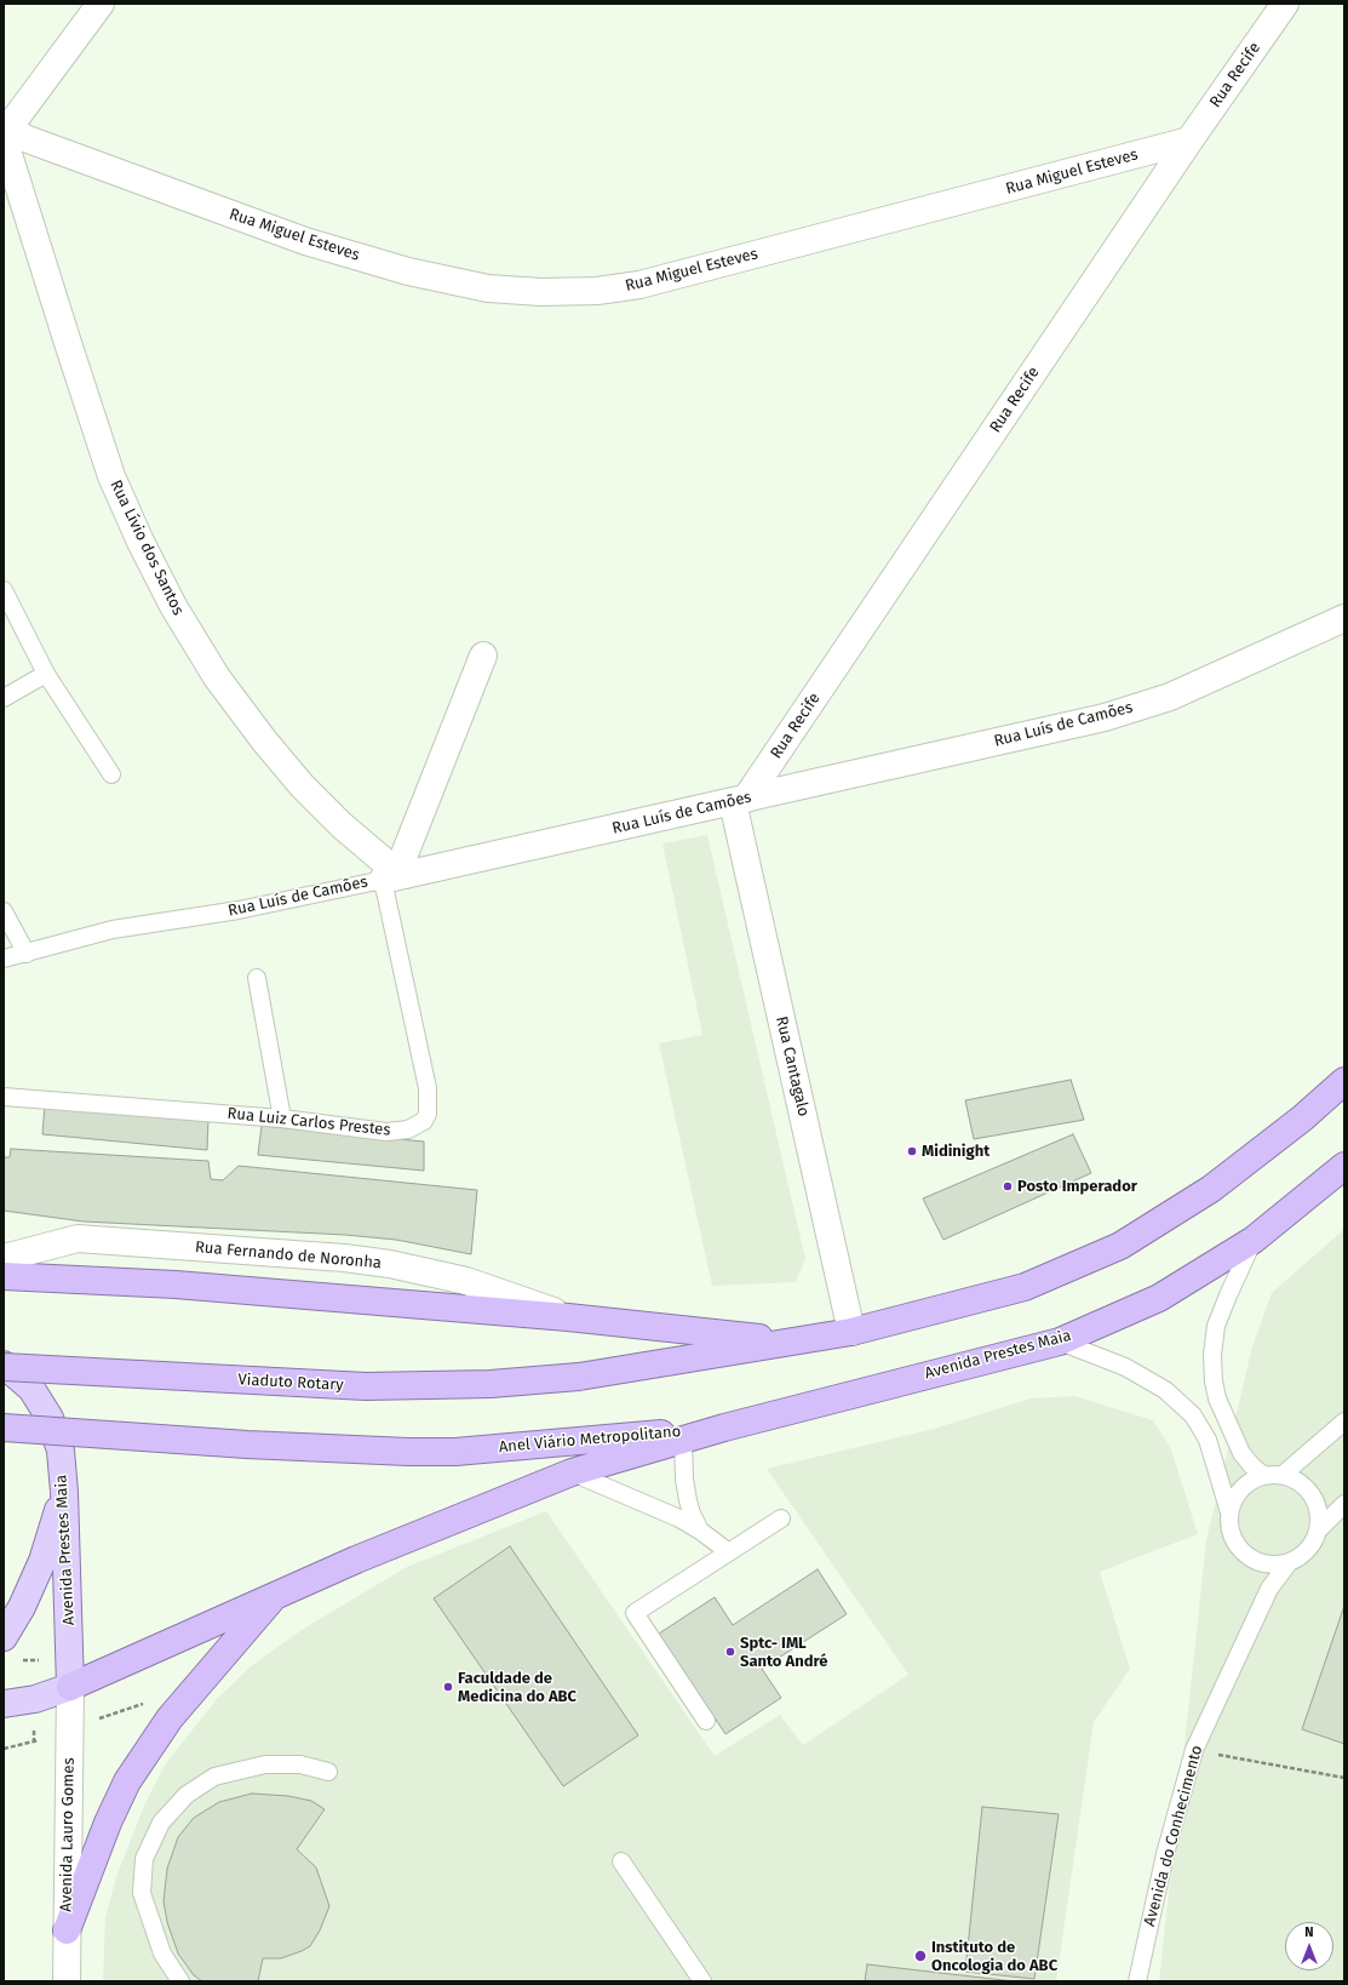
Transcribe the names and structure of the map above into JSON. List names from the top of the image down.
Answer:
{
  "streets": {
    "highway": ["Avenida Prestes Maia", "Viaduto Rotary", "Anel Viário Metropolitano"],
    "street": [
      "Rua Recife",
      "Rua Miguel Esteves",
      "Rua Lívio dos Santos",
      "Rua Luís de Camões",
      "Rua Cantagalo",
      "Rua Fernando de Noronha",
      "Avenida Lauro Gomes"
    ],
    "lane": ["Rua Luiz Carlos Prestes", "Avenida do Conhecimento"]
  },
  "crossings": [
    ["Rua Recife", "Rua Miguel Esteves"],
    ["Rua Recife", "Rua Luís de Camões"],
    ["Rua Recife", "Rua Cantagalo"],
    ["Rua Miguel Esteves", "Rua Lívio dos Santos"],
    ["Rua Lívio dos Santos", "Rua Luís de Camões"],
    ["Rua Lívio dos Santos", "Rua Luiz Carlos Prestes"],
    ["Rua Luís de Camões", "Rua Cantagalo"],
    ["Rua Luís de Camões", "Rua Luiz Carlos Prestes"],
    ["Avenida Prestes Maia", "Viaduto Rotary"],
    ["Avenida Prestes Maia", "Anel Viário Metropolitano"],
    ["Avenida Prestes Maia", "Avenida Lauro Gomes"]
  ],
  "places": [
    "Midinight",
    "Posto Imperador",
    "Sptc- IML Santo André",
    "Faculdade de Medicina do ABC",
    "Instituto de Oncologia do ABC"
  ],
  "north": "top"
}
